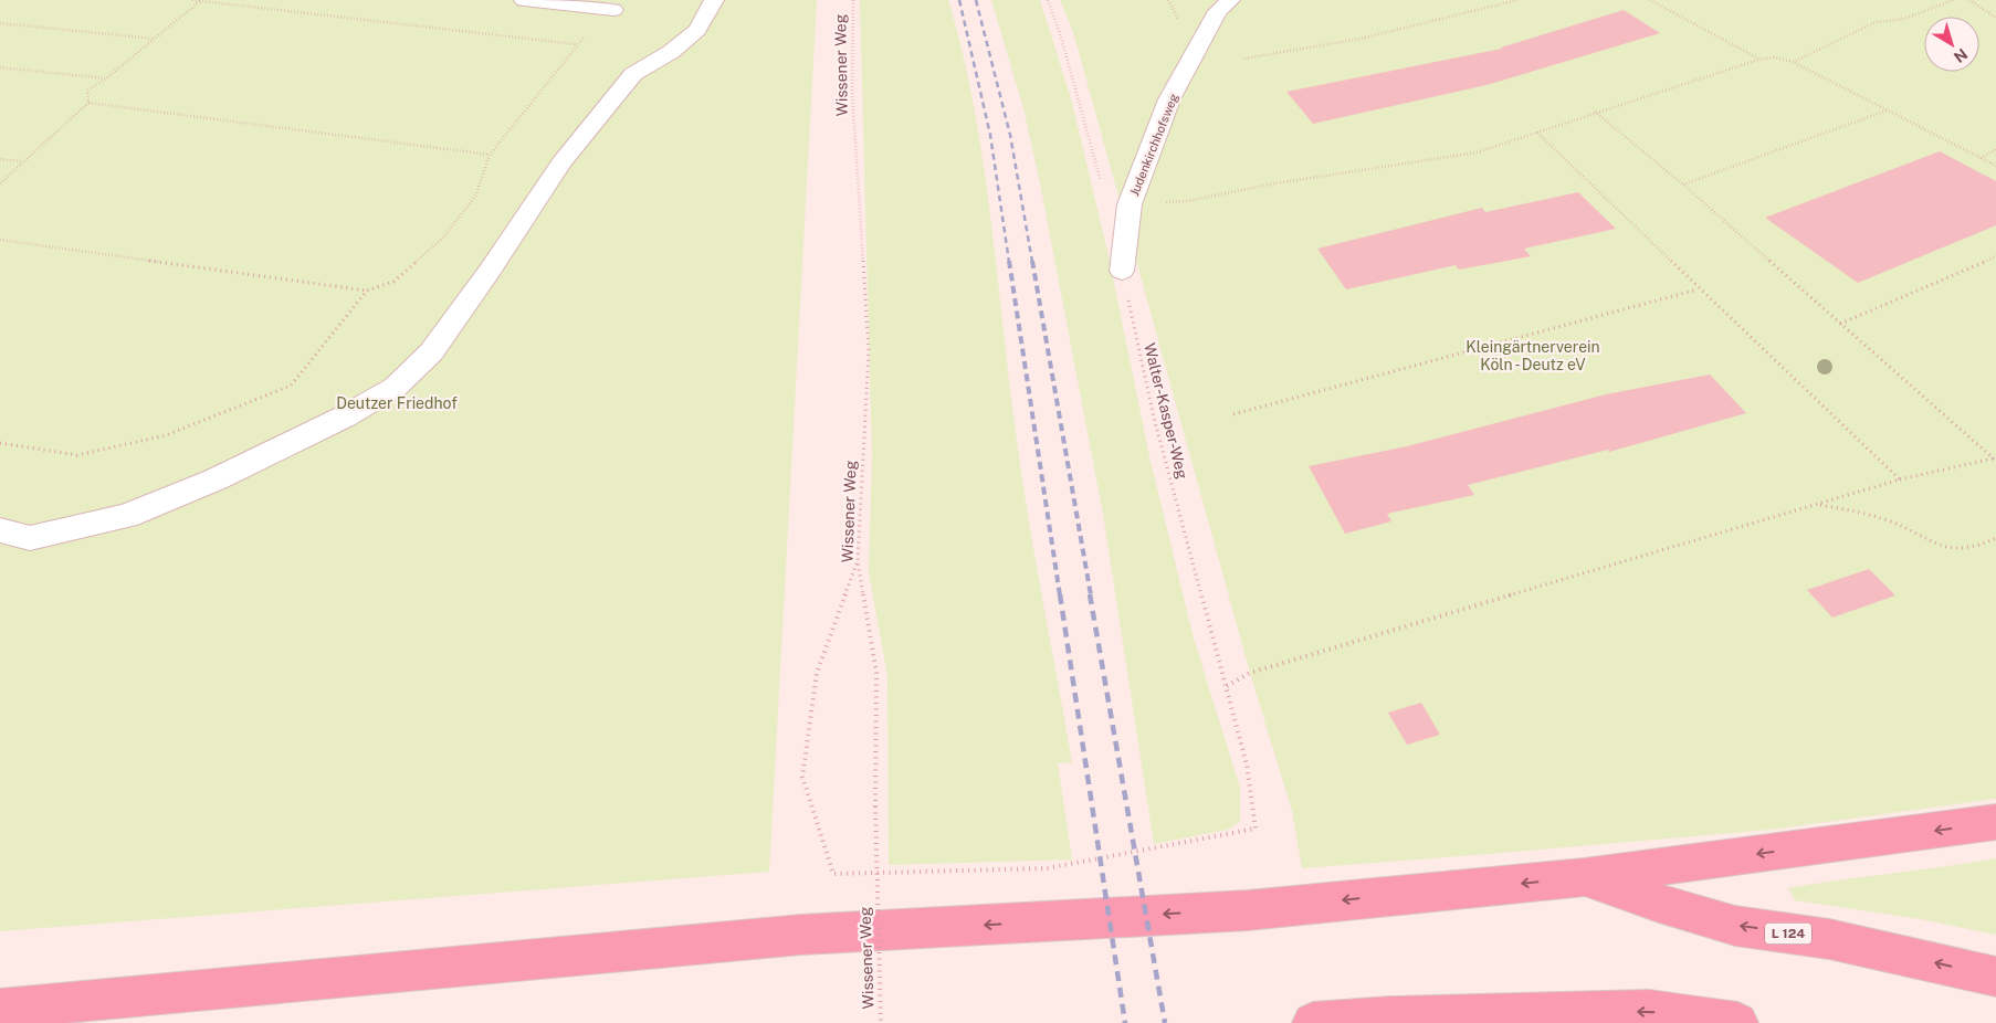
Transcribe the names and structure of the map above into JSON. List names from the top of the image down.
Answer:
{
  "streets": {
    "highway": ["L 124"],
    "lane": ["Judenkirchhofsweg"],
    "path": ["Wissener Weg", "Walter-Kasper-Weg"]
  },
  "crossings": [
    ["Wissener Weg", "Walter-Kasper-Weg"],
    ["Judenkirchhofsweg", "Walter-Kasper-Weg"]
  ],
  "parks": ["Kleingärtnerverein Köln - Deutz eV", "Deutzer Friedhof"],
  "north": "bottom right"
}
